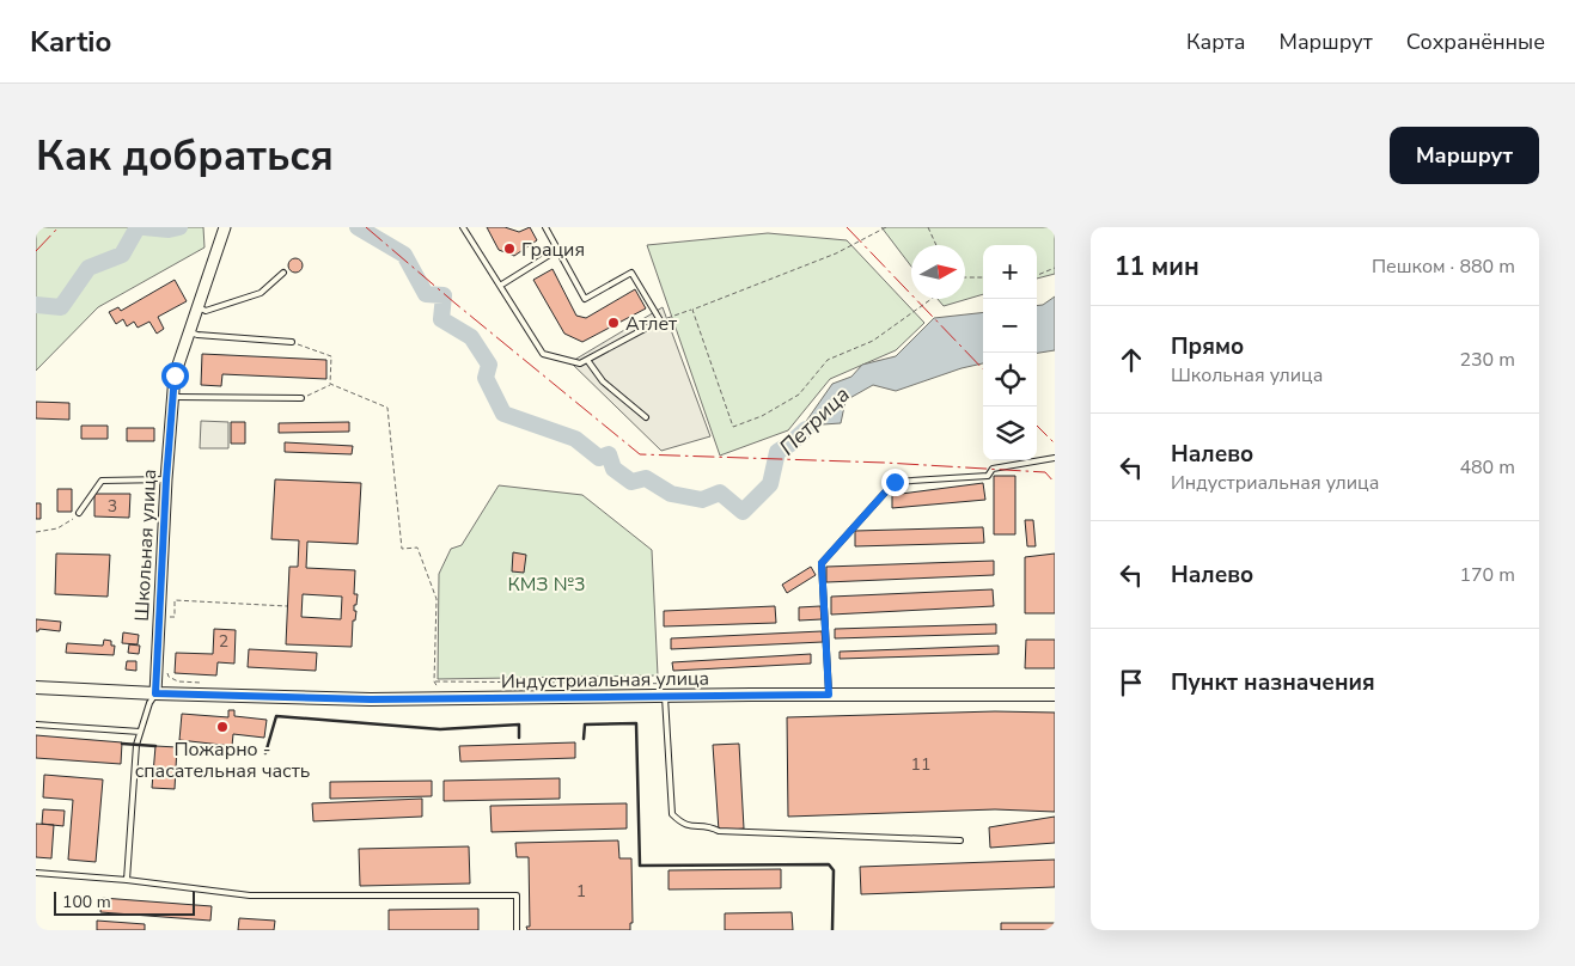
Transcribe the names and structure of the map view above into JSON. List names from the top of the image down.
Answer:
{
  "streets": {
    "main road": ["Индустриальная улица"],
    "street": ["Школьная улица"]
  },
  "crossings": [
    ["Школьная улица", "Индустриальная улица"]
  ],
  "water": ["Петрица"],
  "parks": ["КМЗ №3"],
  "places": ["Грация", "Атлет", "Пожарно - спасательная часть"],
  "house_numbers": [
    "3",
    "2",
    "11",
    "1"
  ],
  "scale_bar": "100 m",
  "north": "right",
  "page": {
    "header": "Kartio",
    "nav": ["Карта", "Маршрут", "Сохранённые"],
    "buttons": "Маршрут",
    "title": "Как добраться",
    "heading": ["11 мин", "Пешком · 880 m"],
    "map_buttons": ["+", "−"],
    "list": [
      ["Прямо", "Школьная улица", "230 m"],
      ["Налево", "Индустриальная улица", "480 m"],
      ["Налево", "170 m"],
      "Пункт назначения"
    ],
    "scale": "100 m"
  }
}
